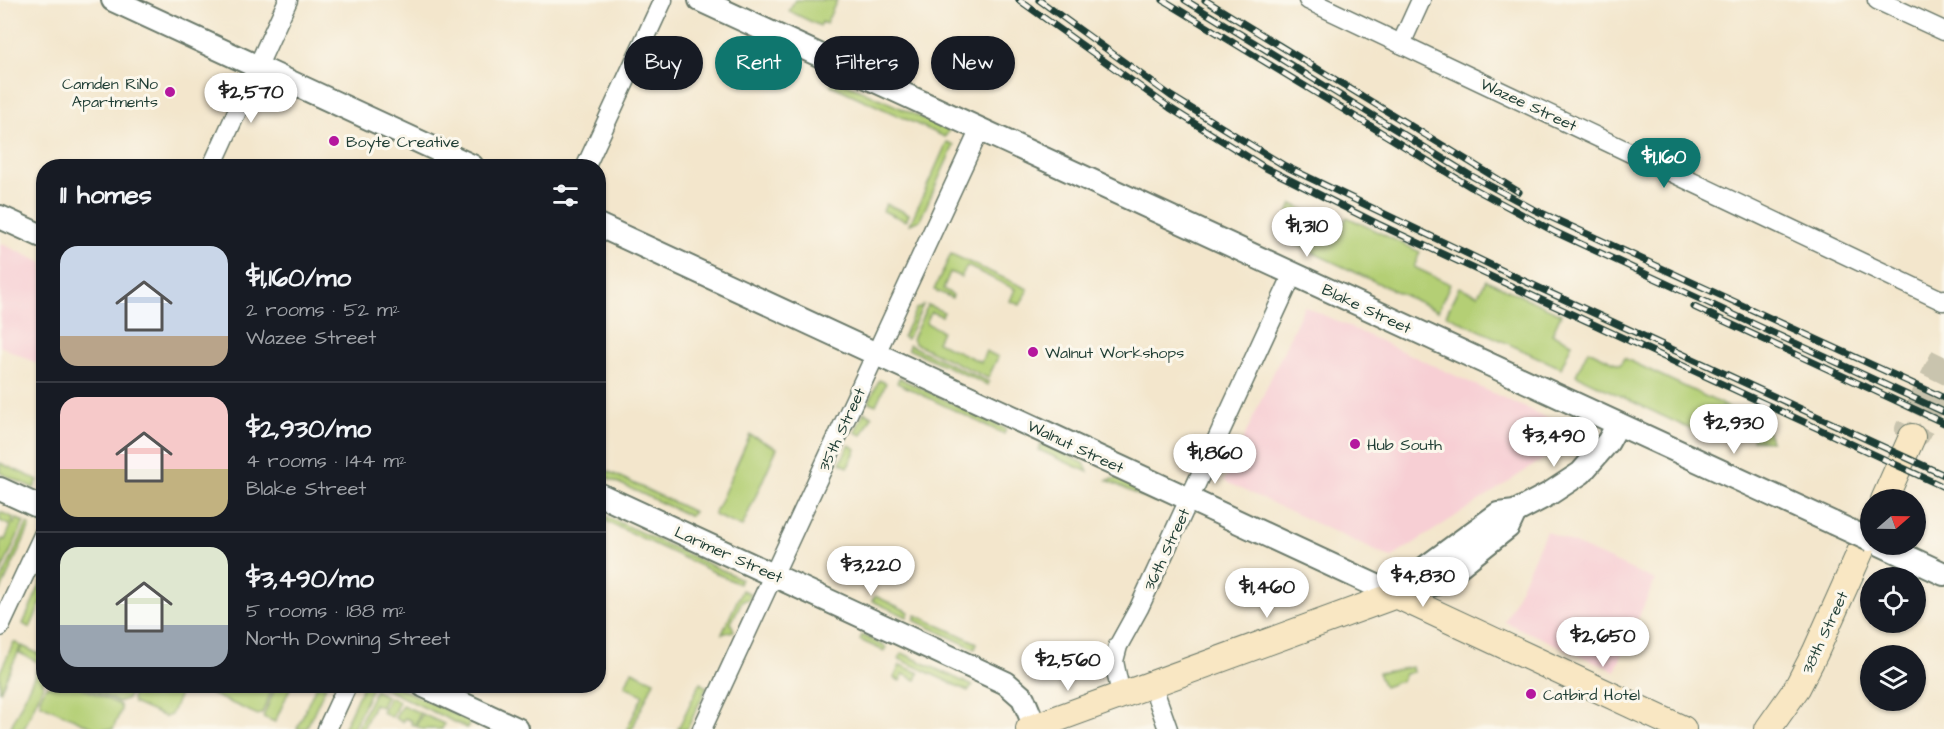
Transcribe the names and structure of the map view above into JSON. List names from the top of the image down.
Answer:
{
  "streets": {
    "main road": ["Walnut Street", "38th Street"],
    "street": [
      "Wazee Street",
      "Blake Street",
      "35th Street",
      "36th Street",
      "Larimer Street"
    ]
  },
  "crossings": [
    ["Blake Street", "35th Street"],
    ["Blake Street", "36th Street"],
    ["35th Street", "Walnut Street"],
    ["35th Street", "Larimer Street"],
    ["Walnut Street", "36th Street"]
  ],
  "places": [
    "Camden RiNo Apartments",
    "Boyte Creative",
    "Walnut Workshops",
    "Hub South",
    "Catbird Hotel"
  ],
  "north": "right",
  "page": {
    "chip": [
      "Buy",
      "Rent",
      "Filters",
      "New"
    ],
    "price": [
      "$2,570",
      "$1,160",
      "$1,310",
      "$2,930",
      "$3,490",
      "$1,860",
      "$3,220",
      "$4,830",
      "$1,460",
      "$2,650",
      "$2,560"
    ],
    "heading": "11 homes",
    "list": [
      {
        "name": "$1,160/mo",
        "note": "2 rooms · 52 m² · Wazee Street"
      },
      {
        "name": "$2,930/mo",
        "note": "4 rooms · 144 m² · Blake Street"
      },
      {
        "name": "$3,490/mo",
        "note": "5 rooms · 188 m² · North Downing Street"
      }
    ]
  }
}
